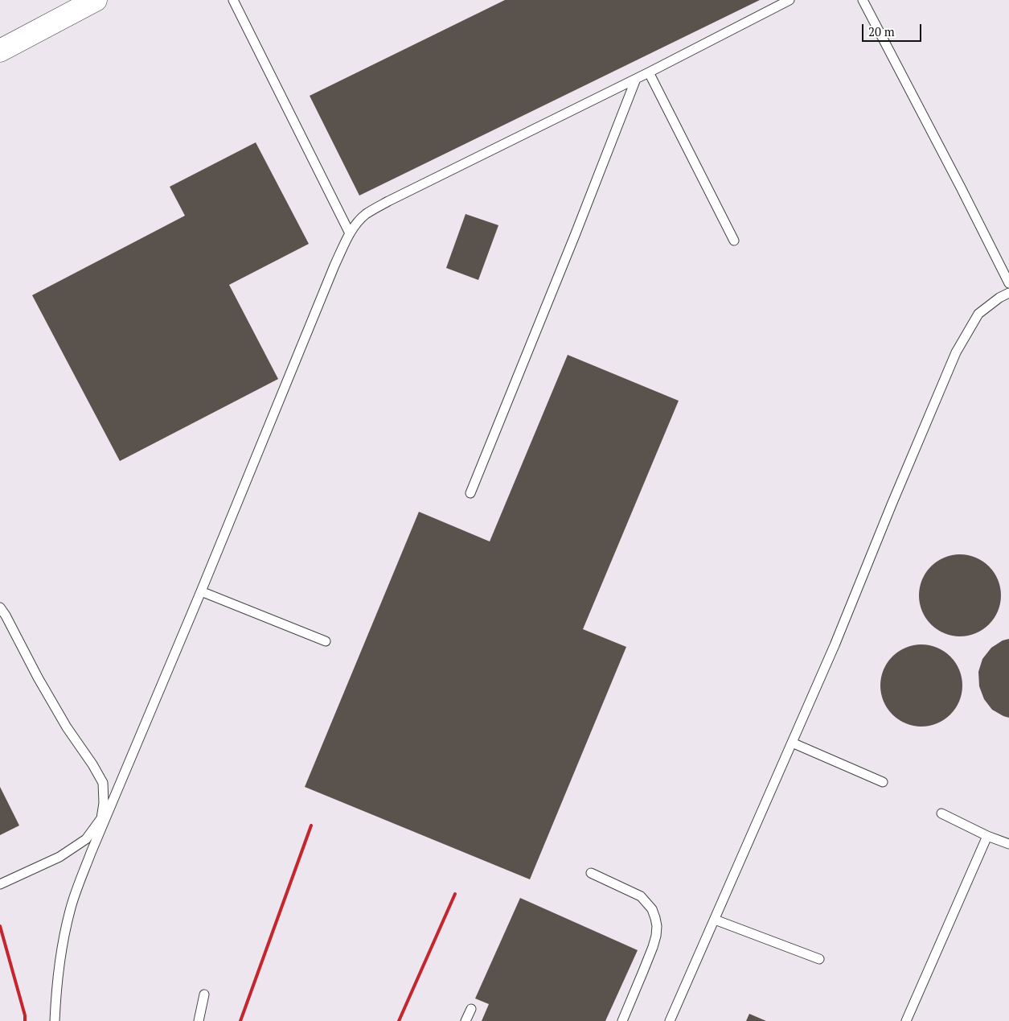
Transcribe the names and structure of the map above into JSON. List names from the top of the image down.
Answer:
{
  "scale_bar": "20 m"
}
